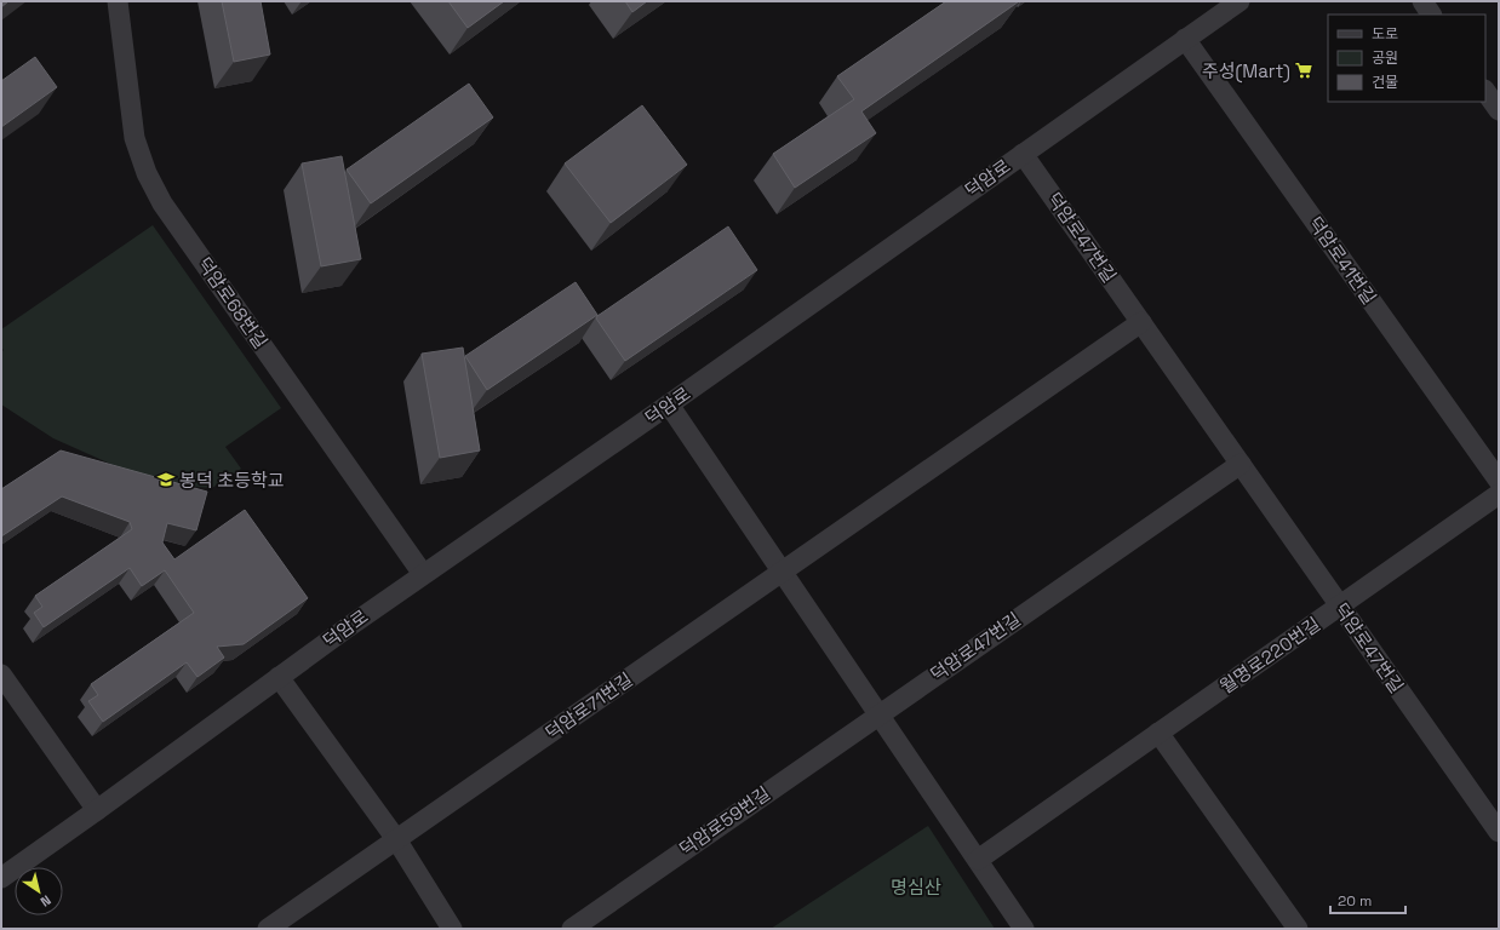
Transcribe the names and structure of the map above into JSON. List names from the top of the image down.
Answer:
{
  "streets": {
    "street": [
      "덕암로",
      "덕암로47번길",
      "덕암로41번길",
      "덕암로68번길",
      "월명로220번길",
      "덕암로71번길",
      "덕암로59번길"
    ]
  },
  "crossings": [
    ["덕암로", "덕암로47번길"],
    ["덕암로", "덕암로41번길"],
    ["덕암로", "덕암로68번길"],
    ["덕암로47번길", "월명로220번길"],
    ["덕암로47번길", "덕암로59번길"]
  ],
  "parks": ["명심산"],
  "places": {
    "supermarket": ["주성(Mart)"],
    "school or university": ["봉덕 초등학교"]
  },
  "legend": ["도로", "공원", "건물"],
  "scale_bar": "20 m",
  "north": "bottom right"
}
